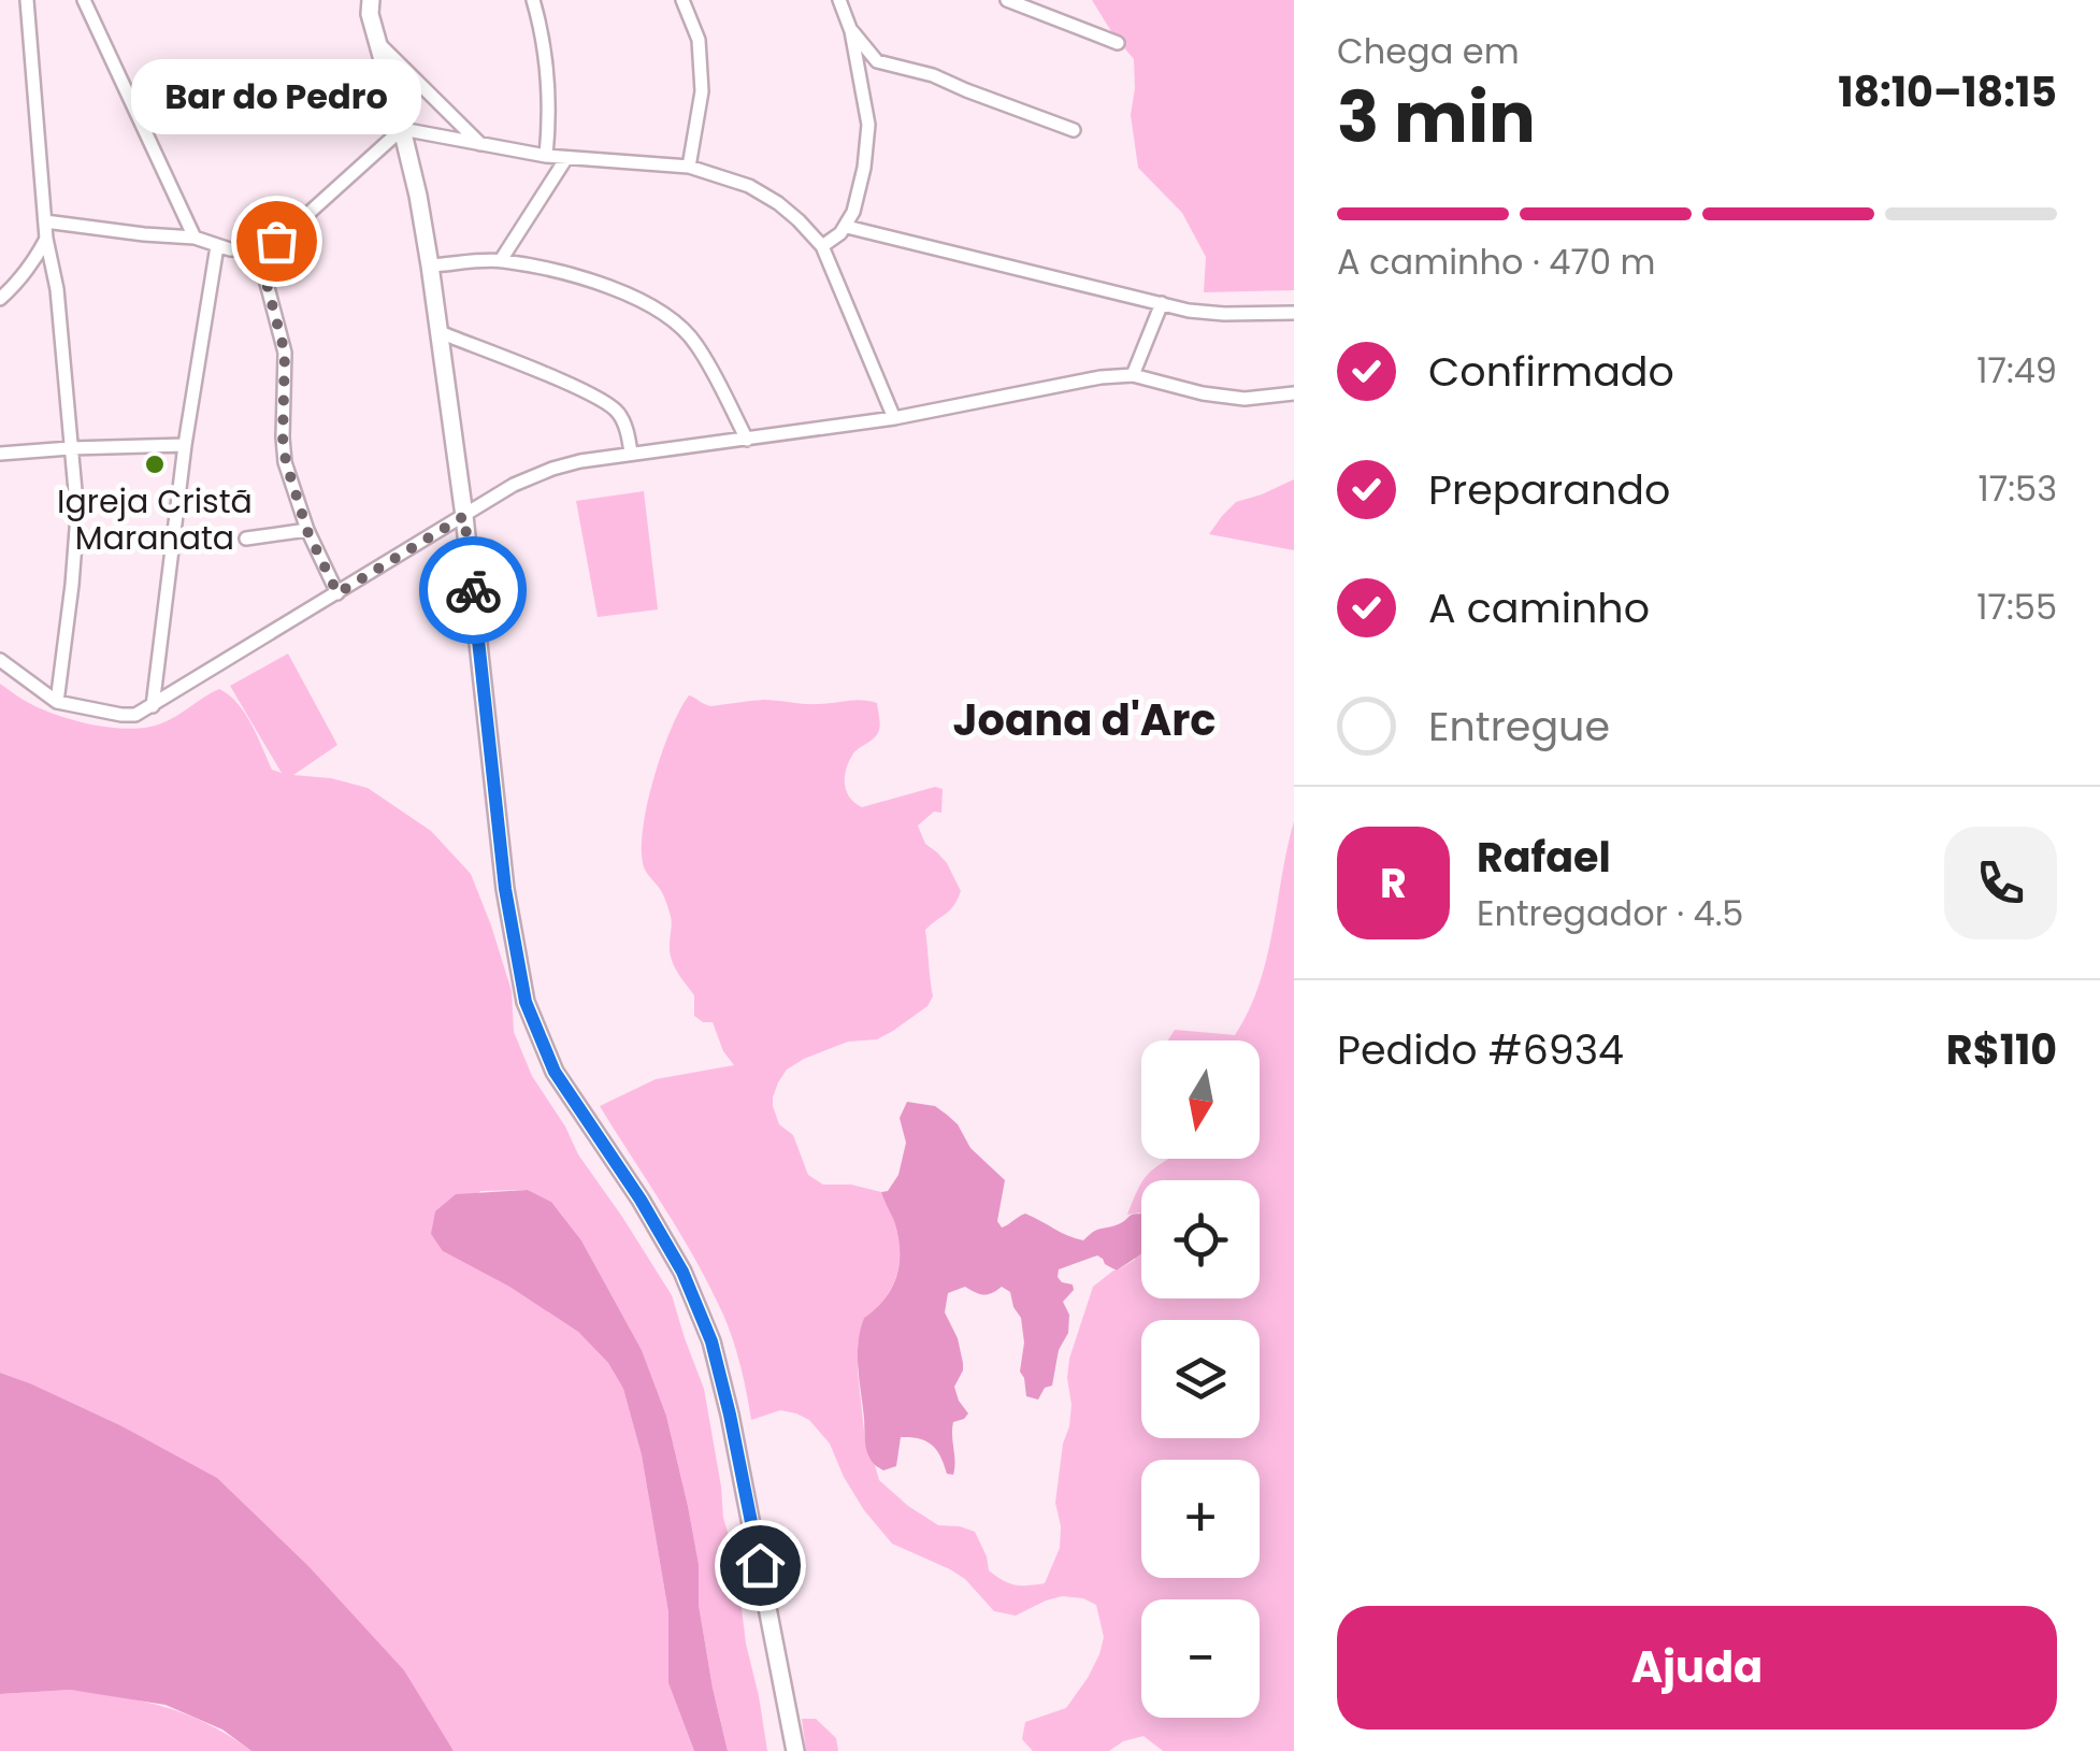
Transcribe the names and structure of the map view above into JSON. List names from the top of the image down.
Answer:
{
  "districts": ["Joana d'Arc"],
  "places": ["Bar do Pedro", "Igreja Cristã Maranata"],
  "north": "bottom",
  "page": {
    "heading": ["3 min", "Chega em", "18:10–18:15"],
    "panel": [
      "Rafael",
      "Entregador · 4.5",
      "Pedido #6934",
      "R$110"
    ],
    "bubble": "Bar do Pedro",
    "bar": "A caminho · 470 m",
    "list": [
      ["Confirmado", "17:49"],
      ["Preparando", "17:53"],
      ["A caminho", "17:55"],
      "Entregue"
    ],
    "round": "R",
    "map_buttons": ["+", "−"],
    "buttons": "Ajuda"
  }
}
